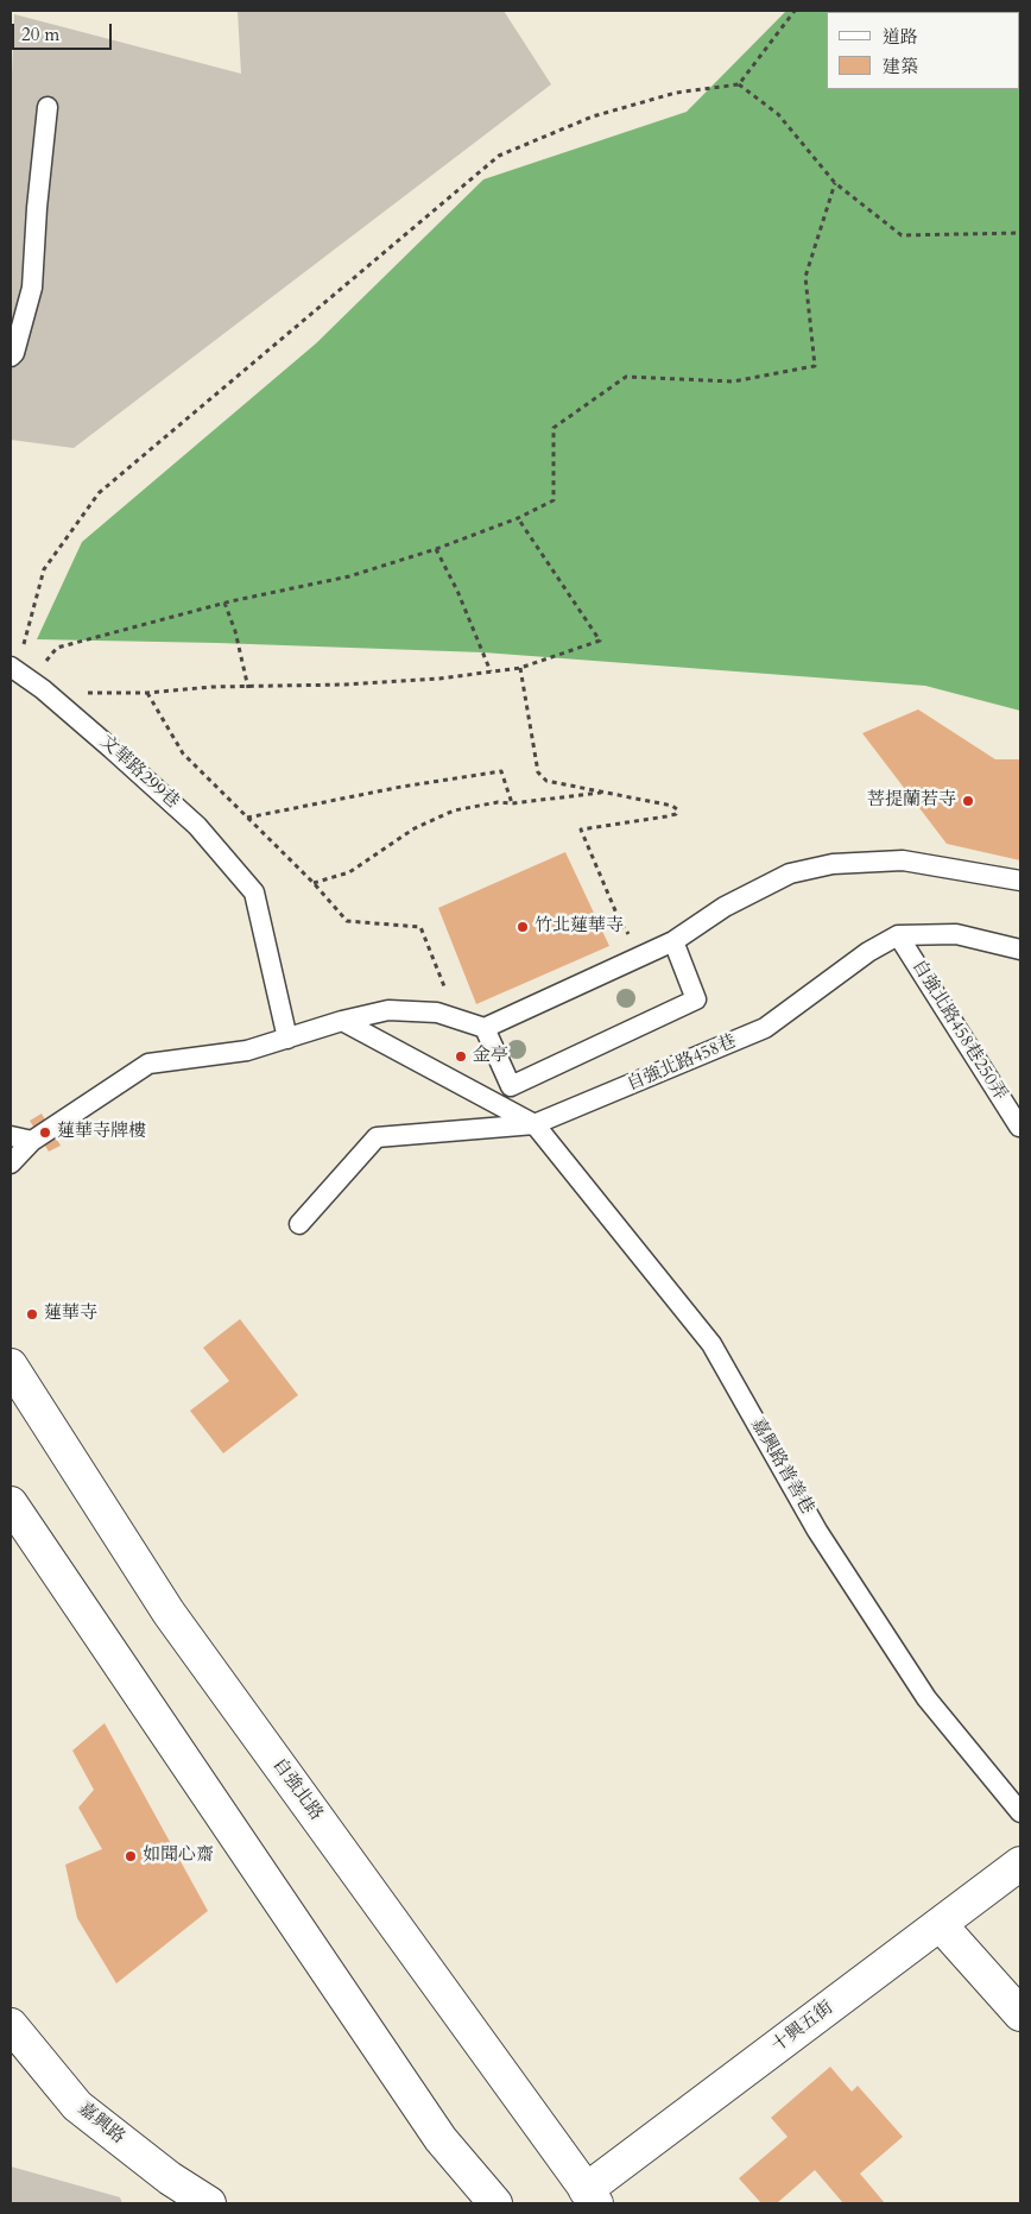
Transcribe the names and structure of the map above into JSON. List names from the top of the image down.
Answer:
{
  "streets": {
    "main road": ["自強北路", "十興五街", "嘉興路"],
    "lane": [
      "文華路299巷",
      "自強北路458巷250弄",
      "自強北路458巷",
      "嘉興路普善巷"
    ]
  },
  "crossings": [
    ["自強北路458巷250弄", "自強北路458巷"],
    ["自強北路458巷", "嘉興路普善巷"],
    ["自強北路", "十興五街"]
  ],
  "places": [
    "菩提蘭若寺",
    "竹北蓮華寺",
    "金亭",
    "蓮華寺牌樓",
    "蓮華寺",
    "如聞心齋"
  ],
  "legend": ["道路", "建築"],
  "scale_bar": "20 m"
}
